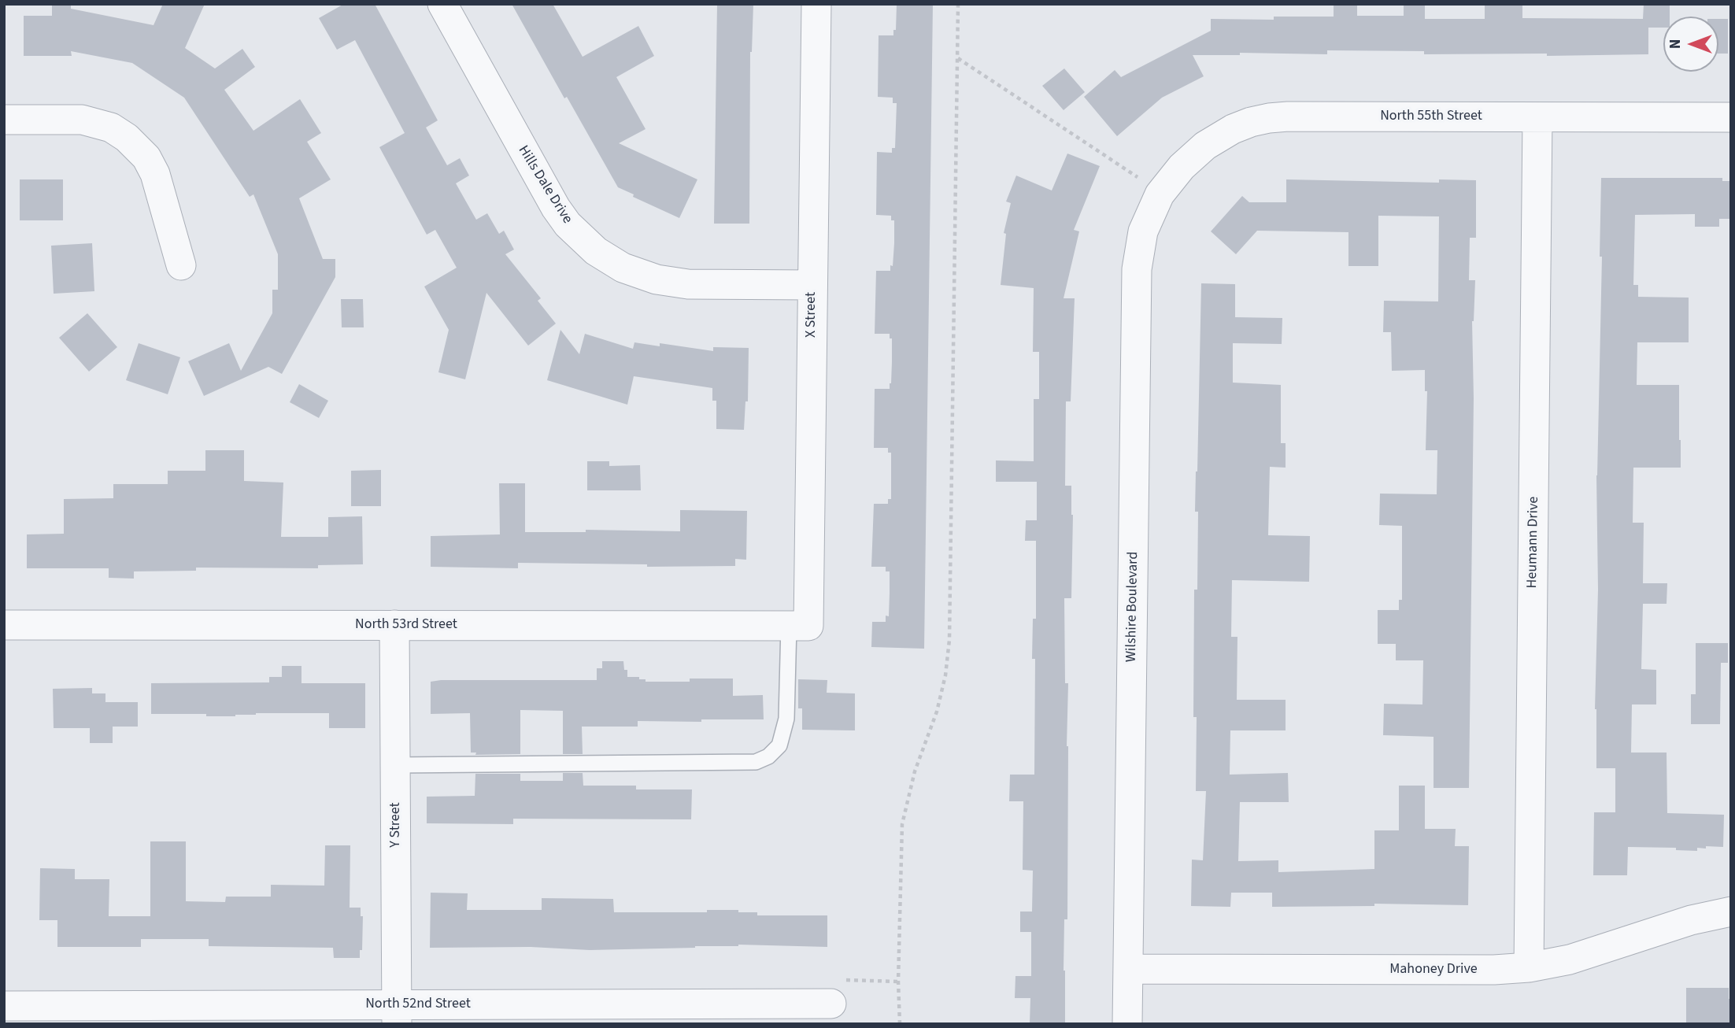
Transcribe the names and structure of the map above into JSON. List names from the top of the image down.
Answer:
{
  "streets": {
    "street": [
      "North 55th Street",
      "Hills Dale Drive",
      "X Street",
      "Heumann Drive",
      "Wilshire Boulevard",
      "North 53rd Street",
      "Y Street",
      "Mahoney Drive",
      "North 52nd Street"
    ]
  },
  "crossings": [
    ["North 55th Street", "Heumann Drive"],
    ["North 55th Street", "Wilshire Boulevard"],
    ["Hills Dale Drive", "X Street"],
    ["X Street", "North 53rd Street"],
    ["Heumann Drive", "Mahoney Drive"],
    ["Wilshire Boulevard", "Mahoney Drive"],
    ["North 53rd Street", "Y Street"],
    ["Y Street", "North 52nd Street"]
  ],
  "north": "left"
}
